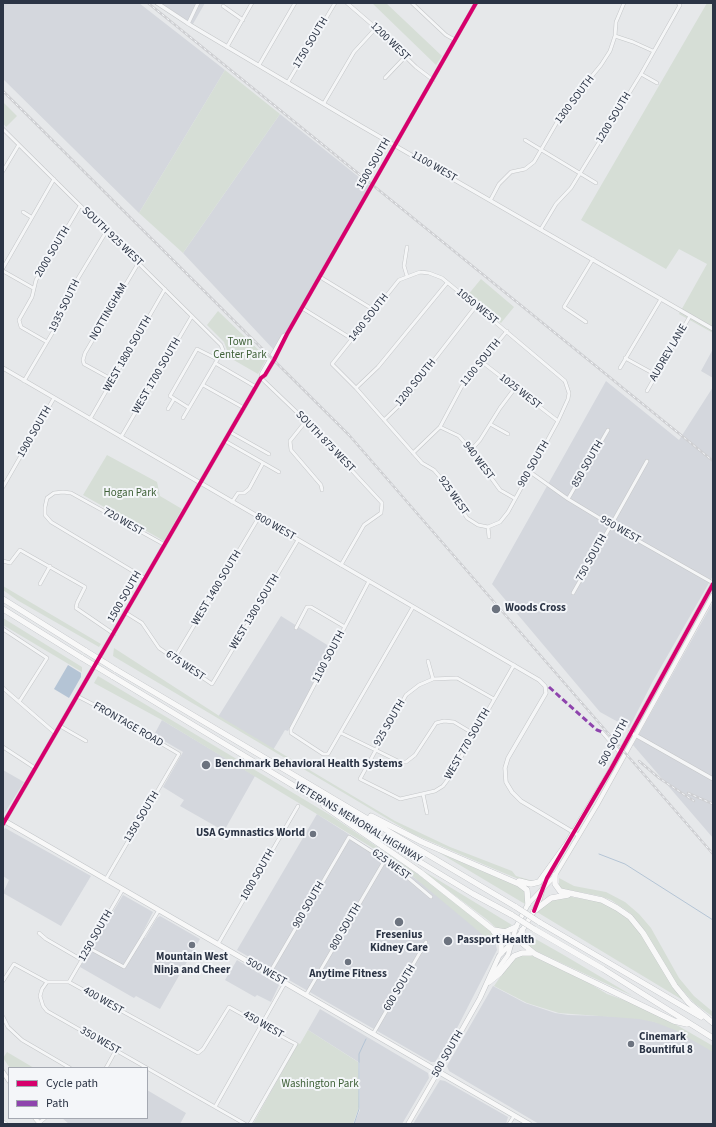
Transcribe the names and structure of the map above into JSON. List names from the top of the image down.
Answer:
{
  "streets": {
    "highway": ["VETERANS MEMORIAL HIGHWAY"],
    "main road": ["500 SOUTH", "500 WEST"],
    "street": [
      "1200 WEST",
      "1750 SOUTH",
      "1300 SOUTH",
      "1200 SOUTH",
      "1500 SOUTH",
      "1100 WEST",
      "SOUTH 925 WEST",
      "2000 SOUTH",
      "1935 SOUTH",
      "1050 WEST",
      "NOTTINGHAM",
      "1400 SOUTH",
      "AUDREV LANE",
      "WEST 1800 SOUTH",
      "1100 SOUTH",
      "WEST 1700 SOUTH",
      "1025 WEST",
      "1900 SOUTH",
      "SOUTH 875 WEST",
      "940 WEST",
      "900 SOUTH",
      "850 SOUTH",
      "925 WEST",
      "720 WEST",
      "800 WEST",
      "950 WEST",
      "750 SOUTH",
      "WEST 1400 SOUTH",
      "WEST 1300 SOUTH",
      "675 WEST",
      "925 SOUTH",
      "FRONTAGE ROAD",
      "WEST 770 SOUTH",
      "1350 SOUTH",
      "625 WEST",
      "1000 SOUTH",
      "800 SOUTH",
      "1250 SOUTH",
      "600 SOUTH",
      "400 WEST",
      "450 WEST",
      "350 WEST"
    ]
  },
  "crossings": [
    ["1200 WEST", "1500 SOUTH"],
    ["1750 SOUTH", "1100 WEST"],
    ["1300 SOUTH", "1100 WEST"],
    ["1200 SOUTH", "1100 WEST"],
    ["1200 SOUTH", "1050 WEST"],
    ["1200 SOUTH", "925 WEST"],
    ["1500 SOUTH", "1100 WEST"],
    ["1500 SOUTH", "SOUTH 875 WEST"],
    ["1500 SOUTH", "720 WEST"],
    ["1500 SOUTH", "800 WEST"],
    ["1500 SOUTH", "675 WEST"],
    ["1500 SOUTH", "FRONTAGE ROAD"],
    ["1500 SOUTH", "500 WEST"],
    ["1100 WEST", "AUDREV LANE"],
    ["SOUTH 925 WEST", "2000 SOUTH"],
    ["SOUTH 925 WEST", "1935 SOUTH"],
    ["SOUTH 925 WEST", "NOTTINGHAM"],
    ["SOUTH 925 WEST", "WEST 1800 SOUTH"],
    ["SOUTH 925 WEST", "WEST 1700 SOUTH"],
    ["2000 SOUTH", "1935 SOUTH"],
    ["1935 SOUTH", "800 WEST"],
    ["1050 WEST", "1400 SOUTH"],
    ["1050 WEST", "1100 SOUTH"],
    ["1050 WEST", "900 SOUTH"],
    ["NOTTINGHAM", "WEST 1800 SOUTH"],
    ["WEST 1800 SOUTH", "800 WEST"],
    ["1100 SOUTH", "1025 WEST"],
    ["1100 SOUTH", "940 WEST"],
    ["1100 SOUTH", "925 WEST"],
    ["1100 SOUTH", "800 WEST"],
    ["WEST 1700 SOUTH", "800 WEST"],
    ["1025 WEST", "900 SOUTH"],
    ["1900 SOUTH", "800 WEST"],
    ["SOUTH 875 WEST", "800 WEST"],
    ["940 WEST", "900 SOUTH"],
    ["900 SOUTH", "925 WEST"],
    ["900 SOUTH", "950 WEST"],
    ["900 SOUTH", "625 WEST"],
    ["900 SOUTH", "500 WEST"],
    ["850 SOUTH", "950 WEST"],
    ["800 WEST", "WEST 1400 SOUTH"],
    ["800 WEST", "WEST 1300 SOUTH"],
    ["800 WEST", "500 SOUTH"],
    ["800 WEST", "WEST 770 SOUTH"],
    ["950 WEST", "750 SOUTH"],
    ["950 WEST", "500 SOUTH"],
    ["WEST 1400 SOUTH", "675 WEST"],
    ["WEST 1300 SOUTH", "675 WEST"],
    ["925 SOUTH", "WEST 770 SOUTH"],
    ["FRONTAGE ROAD", "1350 SOUTH"],
    ["500 SOUTH", "500 WEST"],
    ["1350 SOUTH", "500 WEST"],
    ["625 WEST", "800 SOUTH"],
    ["1000 SOUTH", "500 WEST"],
    ["800 SOUTH", "500 WEST"],
    ["1250 SOUTH", "500 WEST"],
    ["1250 SOUTH", "400 WEST"],
    ["500 WEST", "600 SOUTH"],
    ["400 WEST", "450 WEST"],
    ["400 WEST", "350 WEST"]
  ],
  "parks": ["Town Center Park", "Hogan Park", "Washington Park"],
  "places": [
    "Woods Cross",
    "Benchmark Behavioral Health Systems",
    "USA Gymnastics World",
    "Fresenius Kidney Care",
    "Passport Health",
    "Mountain West Ninja and Cheer",
    "Anytime Fitness",
    "Cinemark Bountiful 8"
  ],
  "legend": ["Cycle path", "Path"]
}
